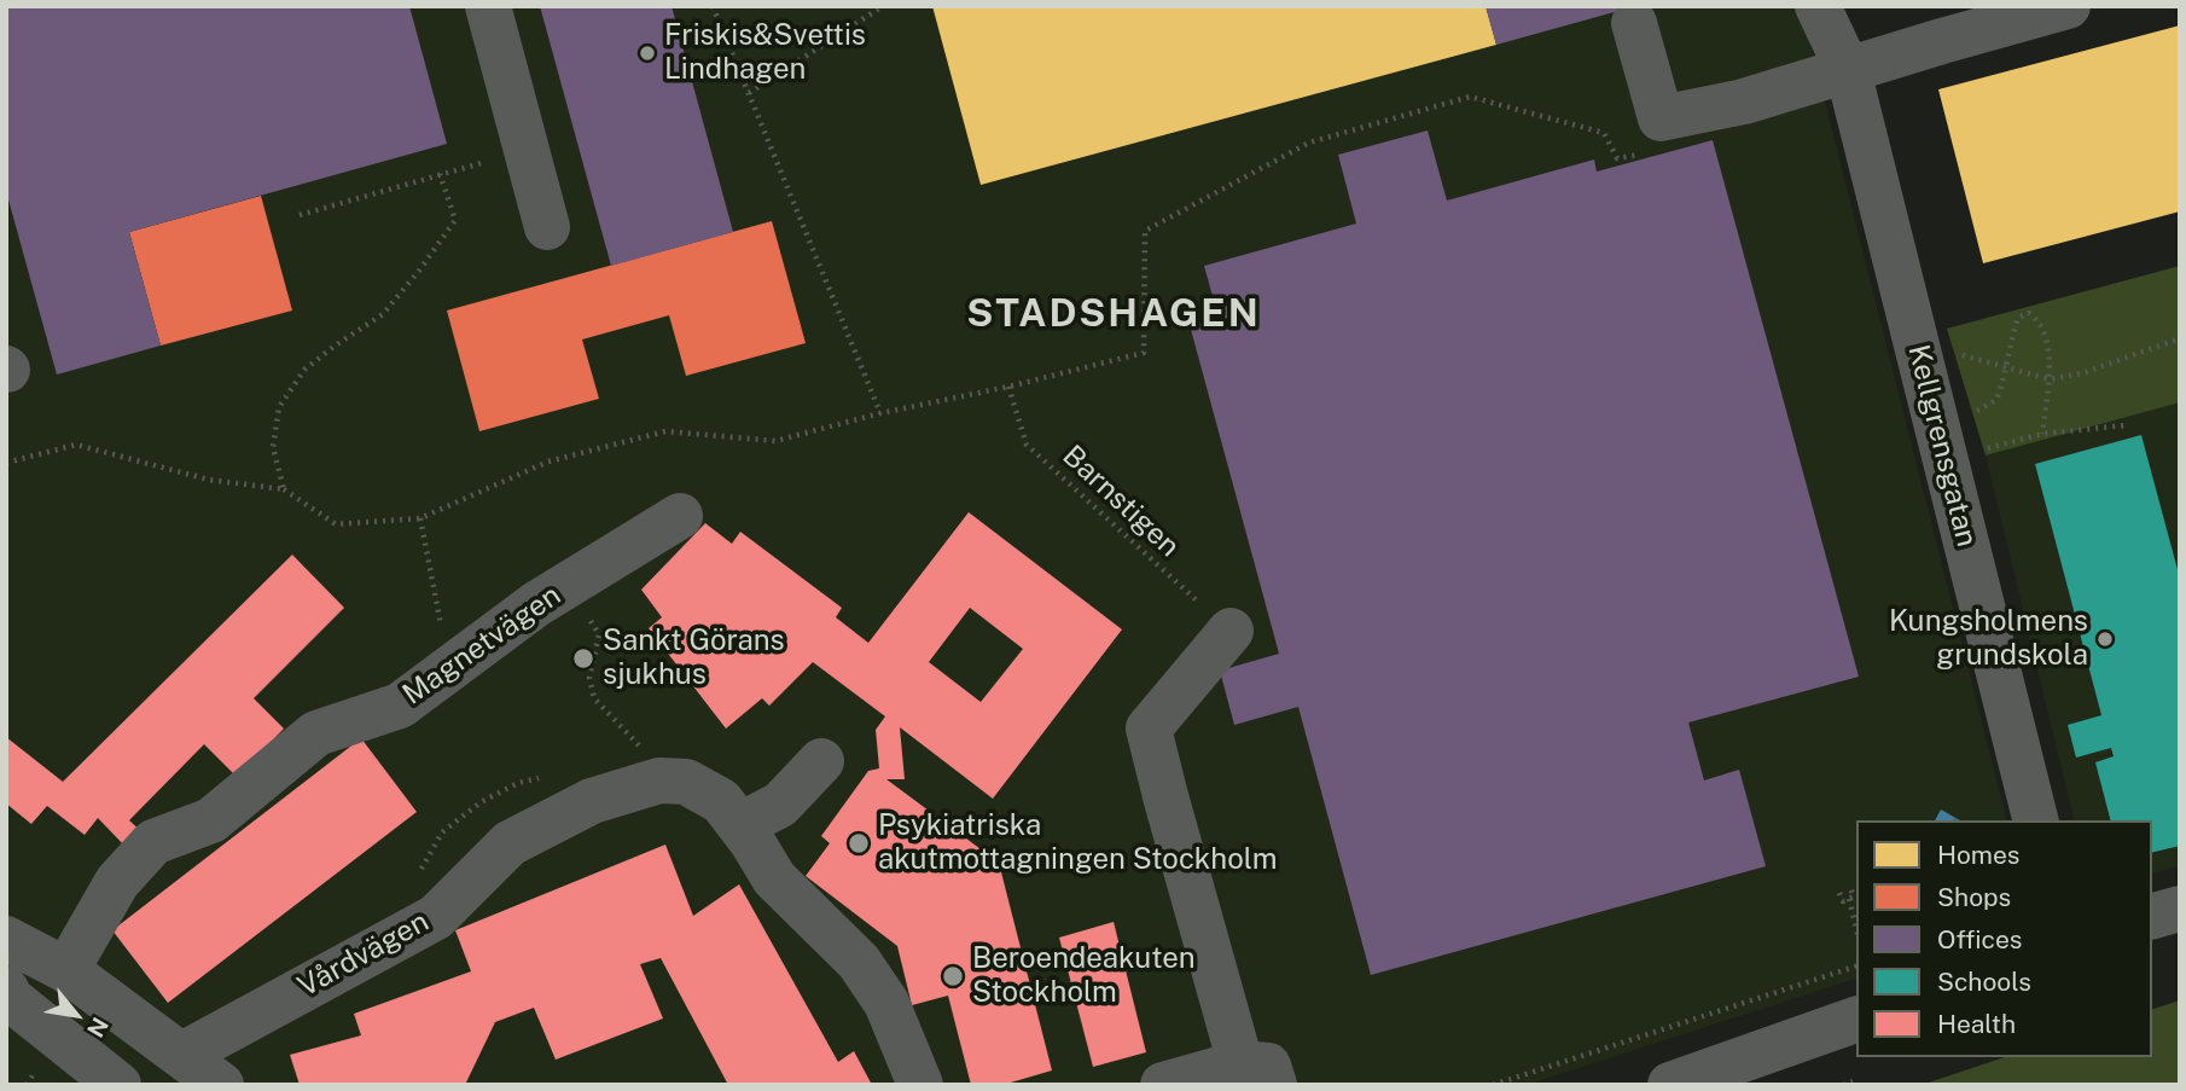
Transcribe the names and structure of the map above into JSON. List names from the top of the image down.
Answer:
{
  "streets": {
    "street": ["Kellgrensgatan", "Magnetvägen", "Vårdvägen"],
    "path": ["Barnstigen"]
  },
  "districts": ["STADSHAGEN"],
  "places": [
    "Friskis&Svettis Lindhagen",
    "Kungsholmens grundskola",
    "Sankt Görans sjukhus",
    "Psykiatriska akutmottagningen Stockholm",
    "Beroendeakuten Stockholm"
  ],
  "legend": [
    "Homes",
    "Shops",
    "Offices",
    "Schools",
    "Health"
  ],
  "north": "bottom right"
}
